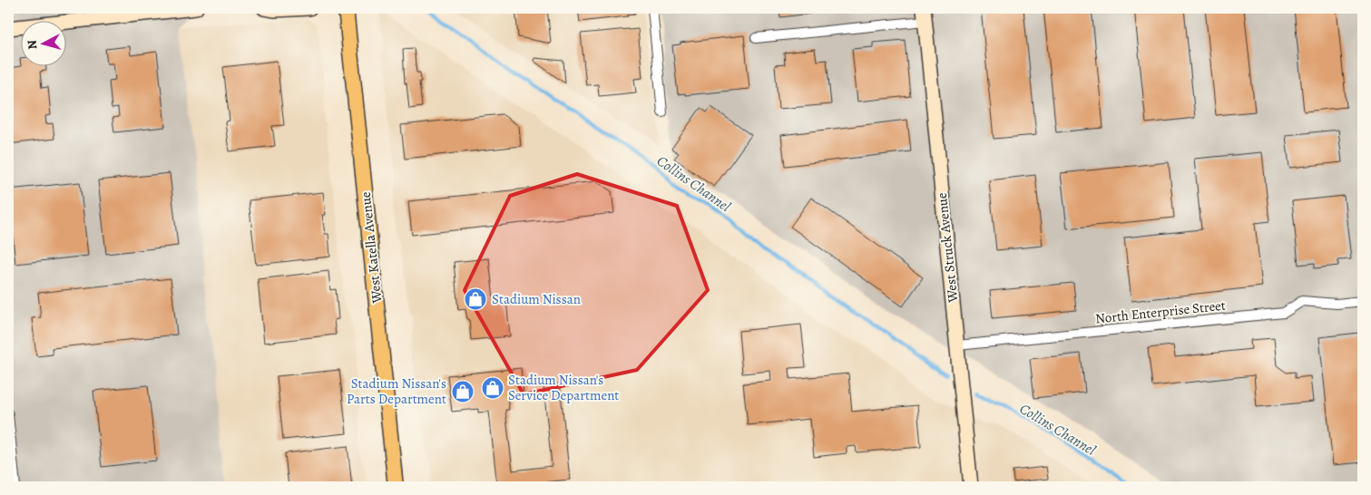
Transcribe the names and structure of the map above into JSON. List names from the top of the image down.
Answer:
{
  "streets": {
    "main road": ["West Katella Avenue"],
    "street": ["West Struck Avenue", "North Enterprise Street"]
  },
  "crossings": [
    ["West Struck Avenue", "North Enterprise Street"]
  ],
  "water": ["Collins Channel"],
  "places": {
    "shop": ["Stadium Nissan", "Stadium Nissan's Service Department", "Stadium Nissan's Parts Department"]
  },
  "north": "left"
}
